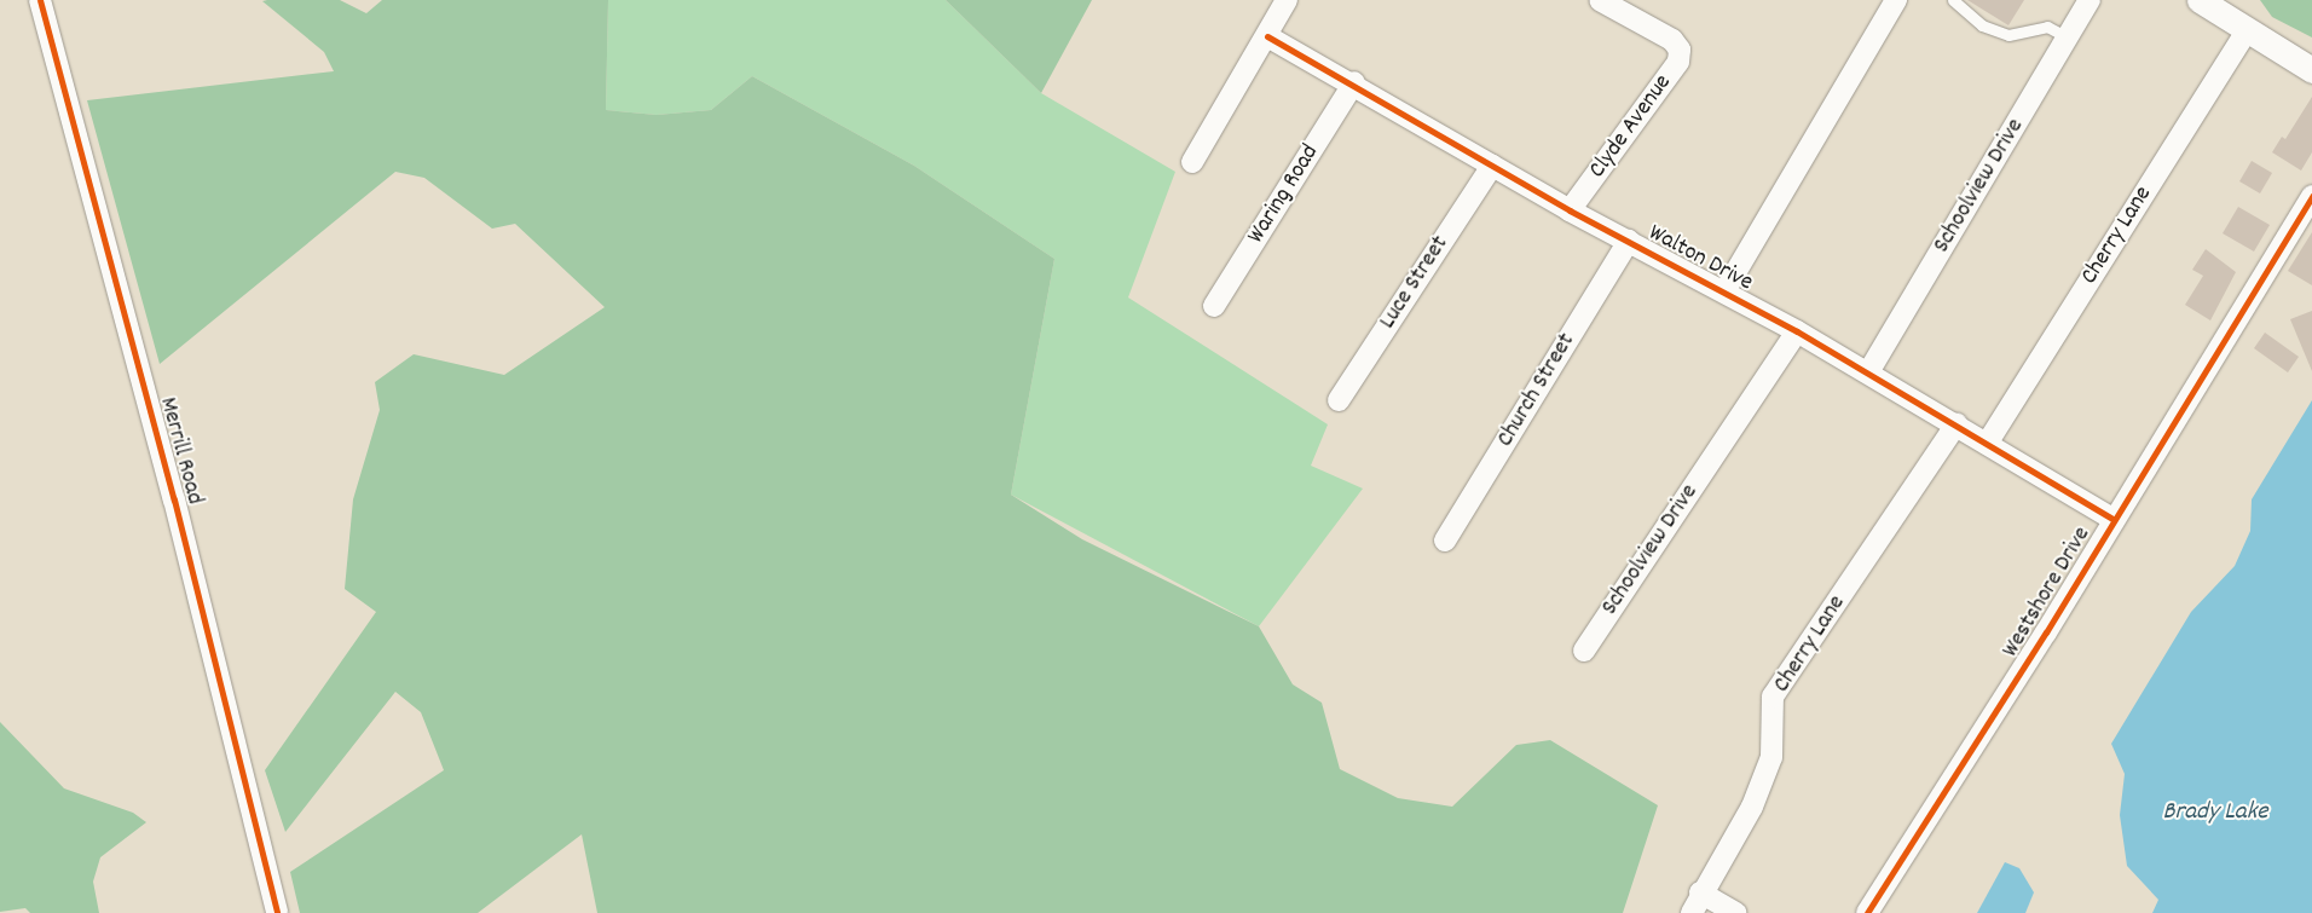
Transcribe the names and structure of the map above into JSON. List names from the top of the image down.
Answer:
{
  "streets": {
    "street": [
      "Clyde Avenue",
      "Schoolview Drive",
      "Waring Road",
      "Cherry Lane",
      "Walton Drive",
      "Luce Street",
      "Church Street",
      "Merrill Road",
      "Westshore Drive"
    ]
  },
  "crossings": [
    ["Clyde Avenue", "Walton Drive"],
    ["Schoolview Drive", "Walton Drive"],
    ["Waring Road", "Walton Drive"],
    ["Cherry Lane", "Walton Drive"],
    ["Walton Drive", "Luce Street"],
    ["Walton Drive", "Church Street"],
    ["Walton Drive", "Westshore Drive"]
  ],
  "water": ["Brady Lake"]
}
